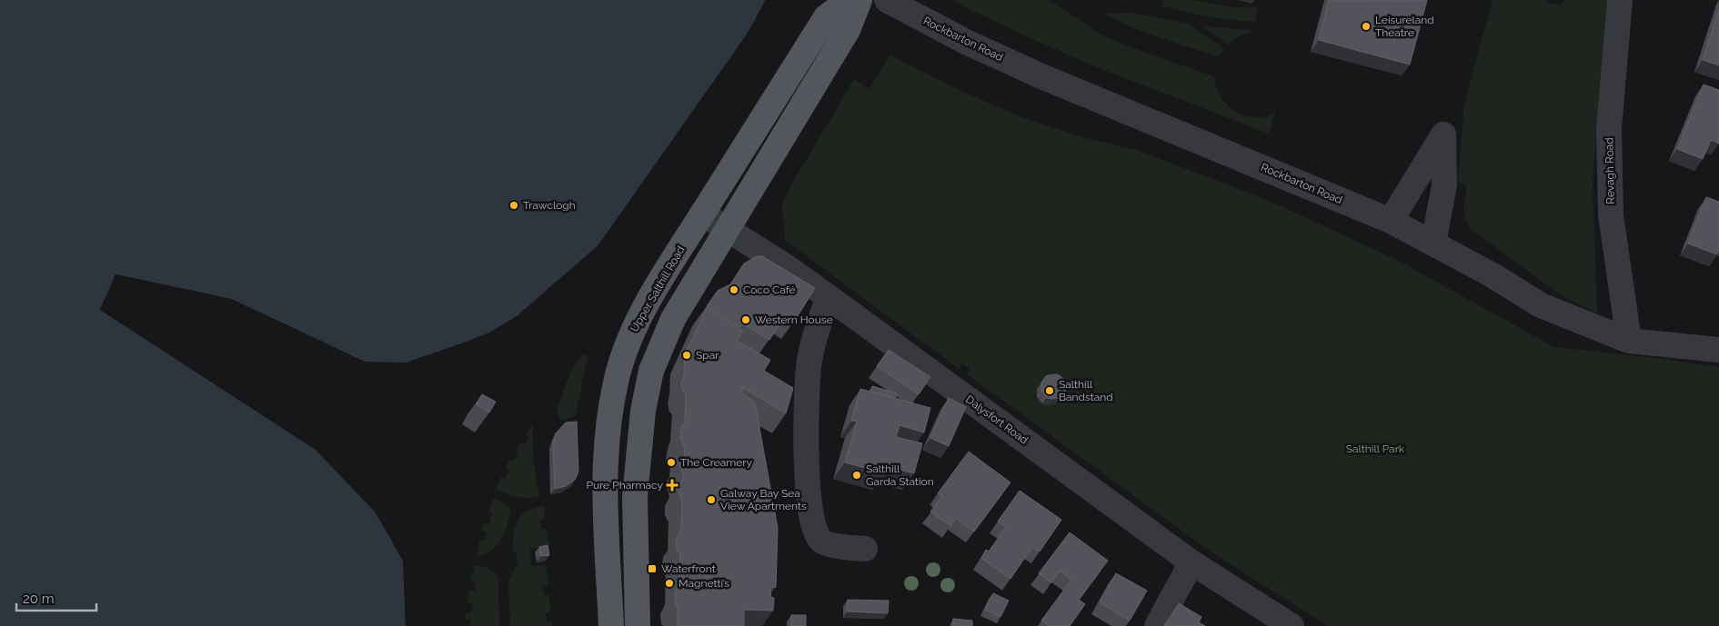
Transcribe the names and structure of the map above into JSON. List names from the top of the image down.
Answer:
{
  "streets": {
    "main road": ["Upper Salthill Road"],
    "street": ["Rockbarton Road", "Revagh Road", "Dalysfort Road"]
  },
  "crossings": [
    ["Rockbarton Road", "Revagh Road"],
    ["Upper Salthill Road", "Dalysfort Road"]
  ],
  "parks": ["Salthill Park"],
  "places": {
    "other": [
      "Leisureland Theatre",
      "Trawclogh",
      "Coco Café",
      "Western House",
      "Spar",
      "Salthill Bandstand",
      "The Creamery",
      "Salthill Garda Station",
      "Galway Bay Sea View Apartments",
      "Magnetti’s"
    ],
    "health": ["Pure Pharmacy"],
    "transit": ["Waterfront"]
  },
  "scale_bar": "20 m"
}
